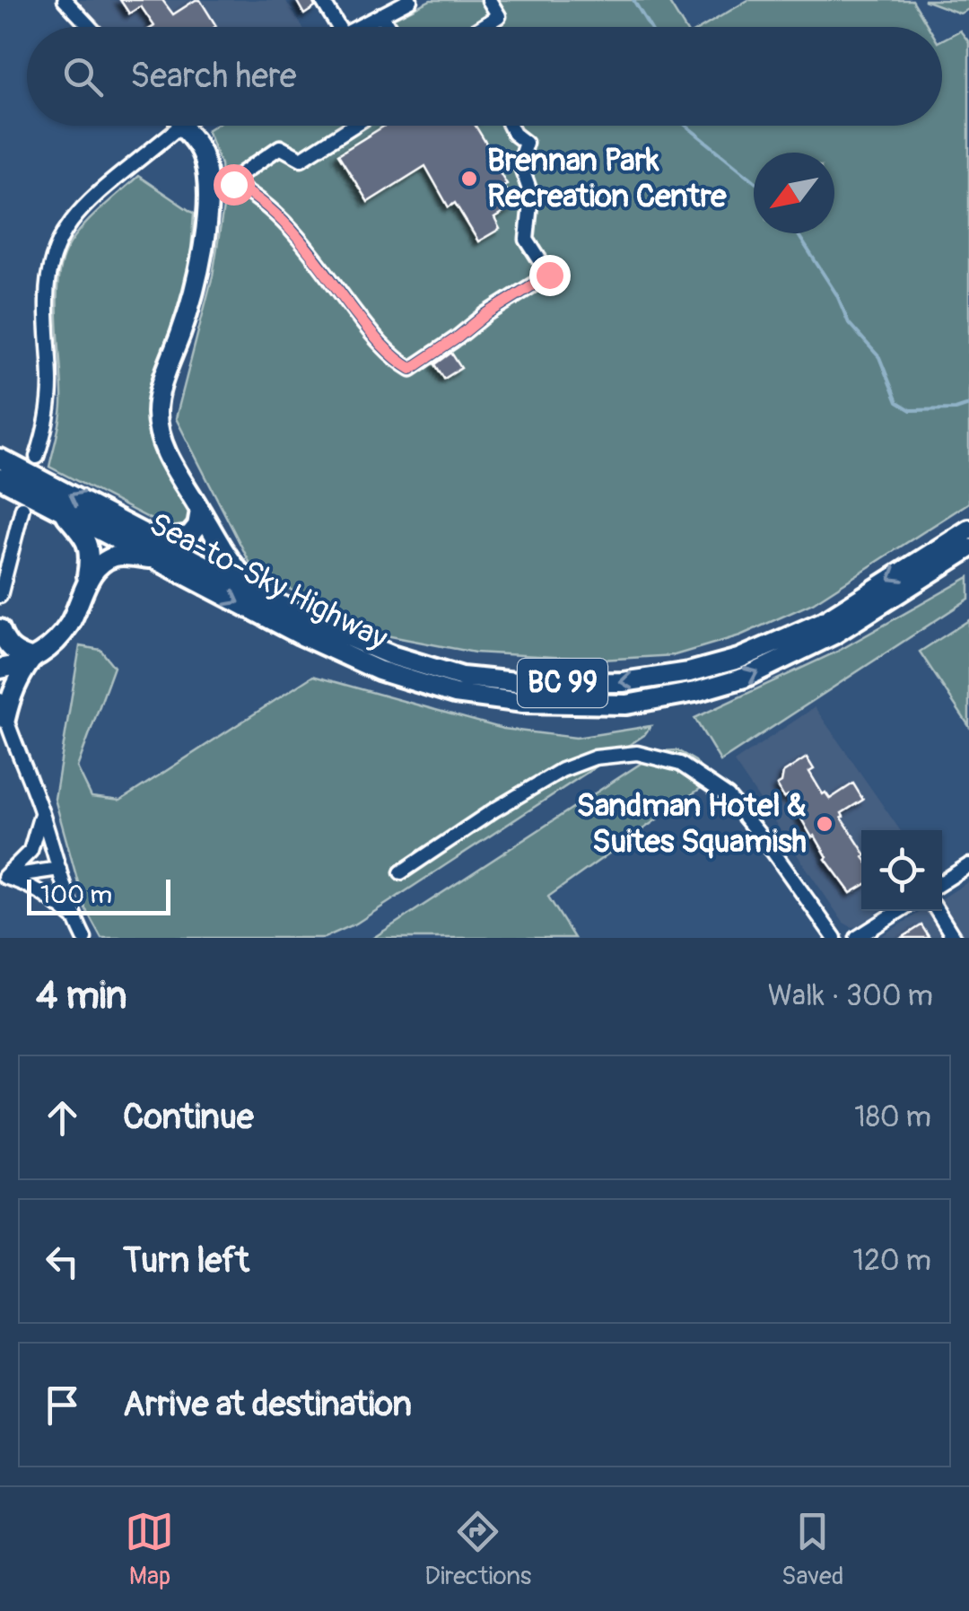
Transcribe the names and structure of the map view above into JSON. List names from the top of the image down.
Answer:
{
  "streets": {
    "highway": ["Sea-to-Sky Highway", "BC 99"]
  },
  "places": ["Brennan Park Recreation Centre", "Sandman Hotel & Suites Squamish"],
  "scale_bar": "100 m",
  "north": "bottom left",
  "page": {
    "search": "Search here",
    "scale": "100 m",
    "heading": ["4 min", "Walk · 300 m"],
    "list": [
      ["Continue", "180 m"],
      ["Turn left", "120 m"],
      "Arrive at destination"
    ],
    "nav": ["Map", "Directions", "Saved"]
  }
}
